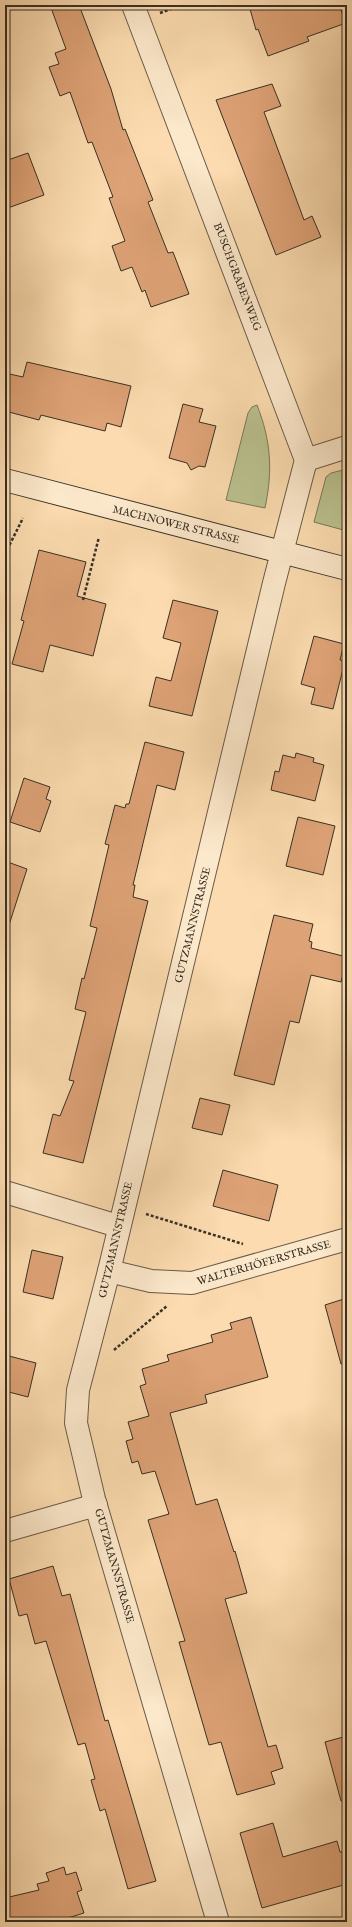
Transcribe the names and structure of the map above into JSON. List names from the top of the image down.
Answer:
{
  "streets": {
    "street": [
      "BUSCHGRABENWEG",
      "MACHNOWER STRASSE",
      "GUTZMANNSTRASSE",
      "WALTERHÖFERSTRASSE"
    ]
  },
  "crossings": [
    ["MACHNOWER STRASSE", "GUTZMANNSTRASSE"],
    ["GUTZMANNSTRASSE", "WALTERHÖFERSTRASSE"]
  ]
}
